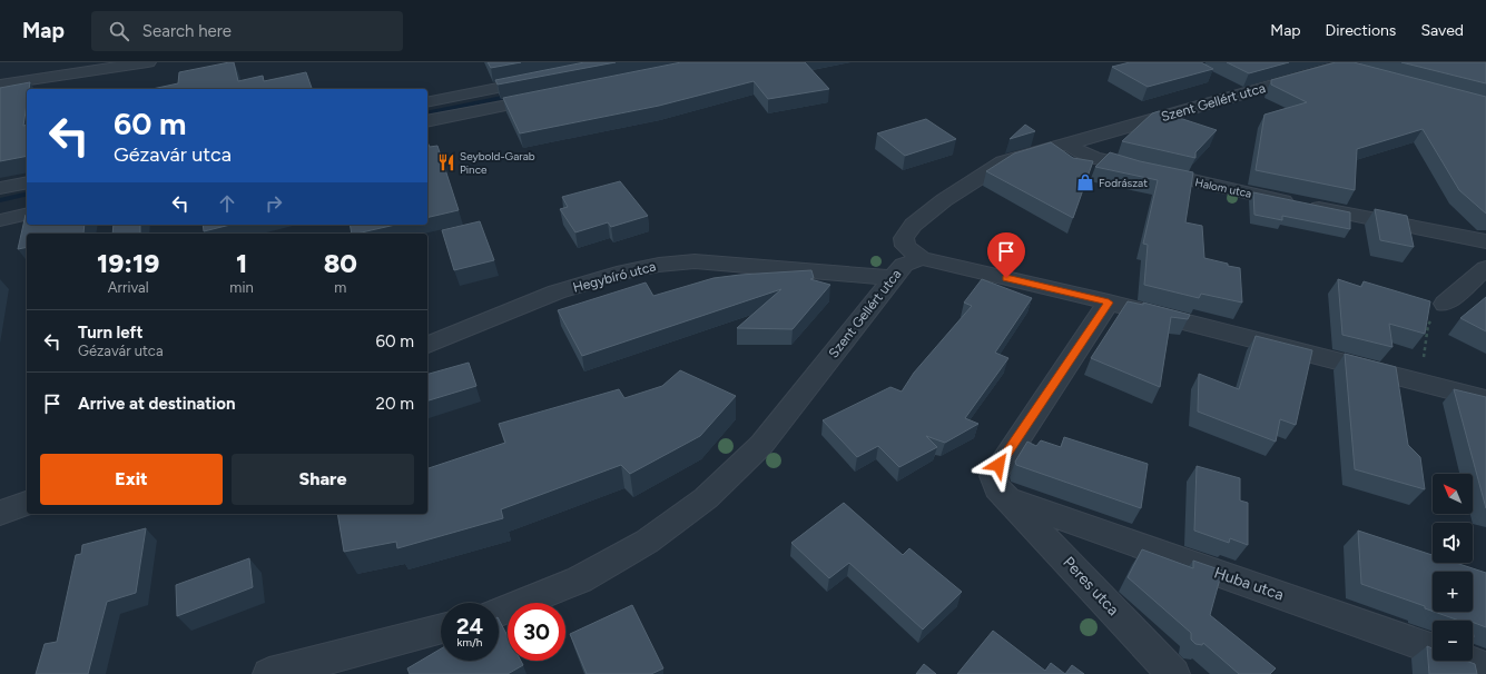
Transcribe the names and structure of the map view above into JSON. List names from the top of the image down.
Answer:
{
  "streets": {
    "street": [
      "Szent Gellért utca",
      "Halom utca",
      "Hegybíró utca",
      "Huba utca",
      "Peres utca"
    ]
  },
  "crossings": [
    ["Szent Gellért utca", "Halom utca"],
    ["Szent Gellért utca", "Hegybíró utca"],
    ["Huba utca", "Peres utca"]
  ],
  "places": {
    "restaurant": ["Seybold-Garab Pince"],
    "shop": ["Fodrászat"]
  },
  "north": "top left",
  "page": {
    "header": "Map",
    "search": "Search here",
    "nav": ["Map", "Directions", "Saved"],
    "turn": ["60 m", "Gézavár utca"],
    "eta": [
      "19:19",
      "Arrival",
      "1",
      "min",
      "80",
      "m"
    ],
    "list": [
      {
        "name": "Turn left",
        "note": "Gézavár utca",
        "value": "60 m"
      },
      {
        "name": "Arrive at destination",
        "value": "20 m"
      }
    ],
    "buttons": ["Exit", "Share"],
    "map_buttons": ["+", "−"],
    "speed": "24 km/h",
    "limit": "30"
  }
}
